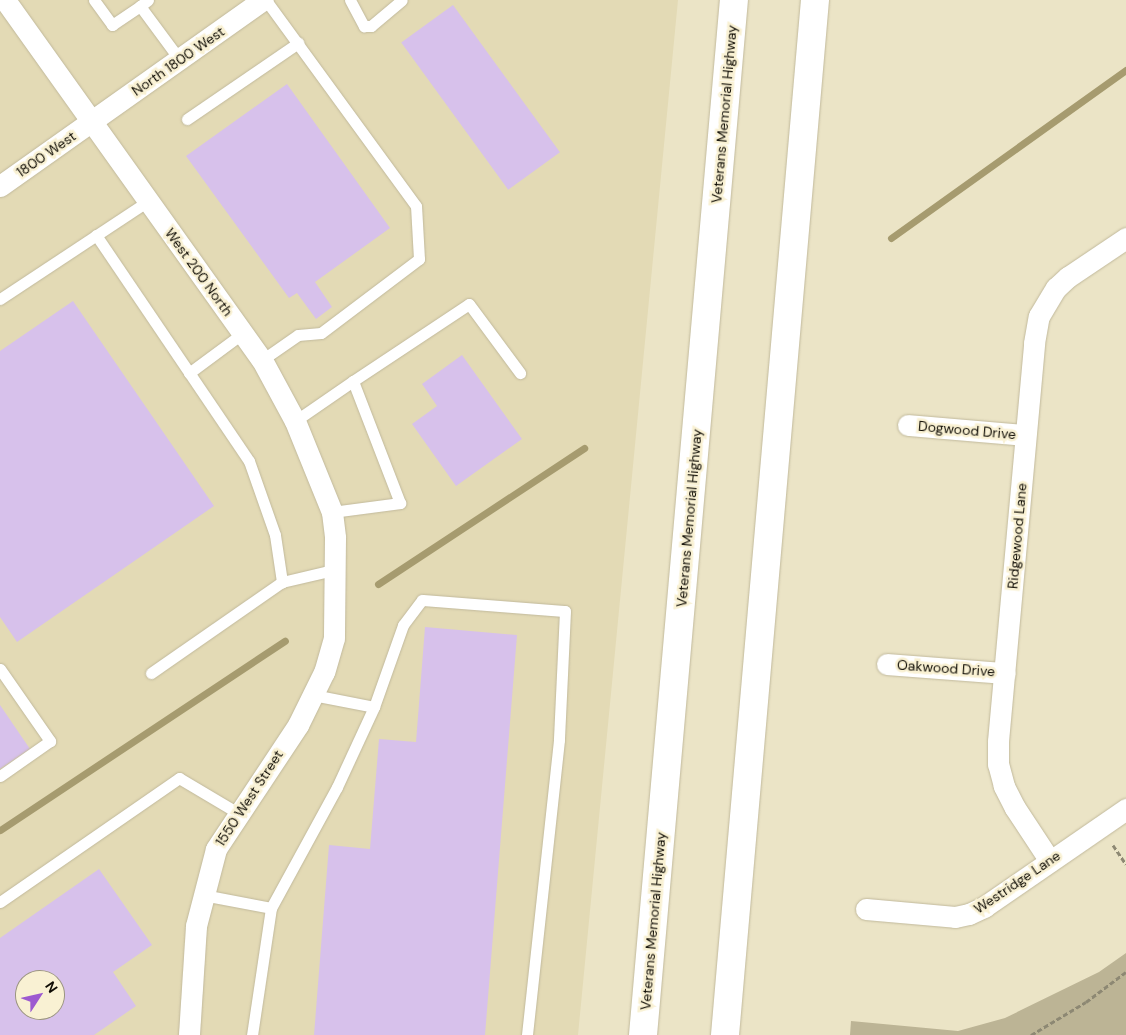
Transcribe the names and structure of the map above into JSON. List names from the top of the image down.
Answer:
{
  "streets": {
    "highway": ["Veterans Memorial Highway"],
    "street": [
      "North 1800 West",
      "1800 West",
      "West 200 North",
      "Dogwood Drive",
      "Ridgewood Lane",
      "Oakwood Drive",
      "1550 West Street",
      "Westridge Lane"
    ]
  },
  "crossings": [
    ["North 1800 West", "1800 West"],
    ["North 1800 West", "West 200 North"],
    ["1800 West", "West 200 North"],
    ["West 200 North", "1550 West Street"],
    ["Dogwood Drive", "Ridgewood Lane"],
    ["Ridgewood Lane", "Oakwood Drive"],
    ["Ridgewood Lane", "Westridge Lane"]
  ],
  "north": "top right"
}
